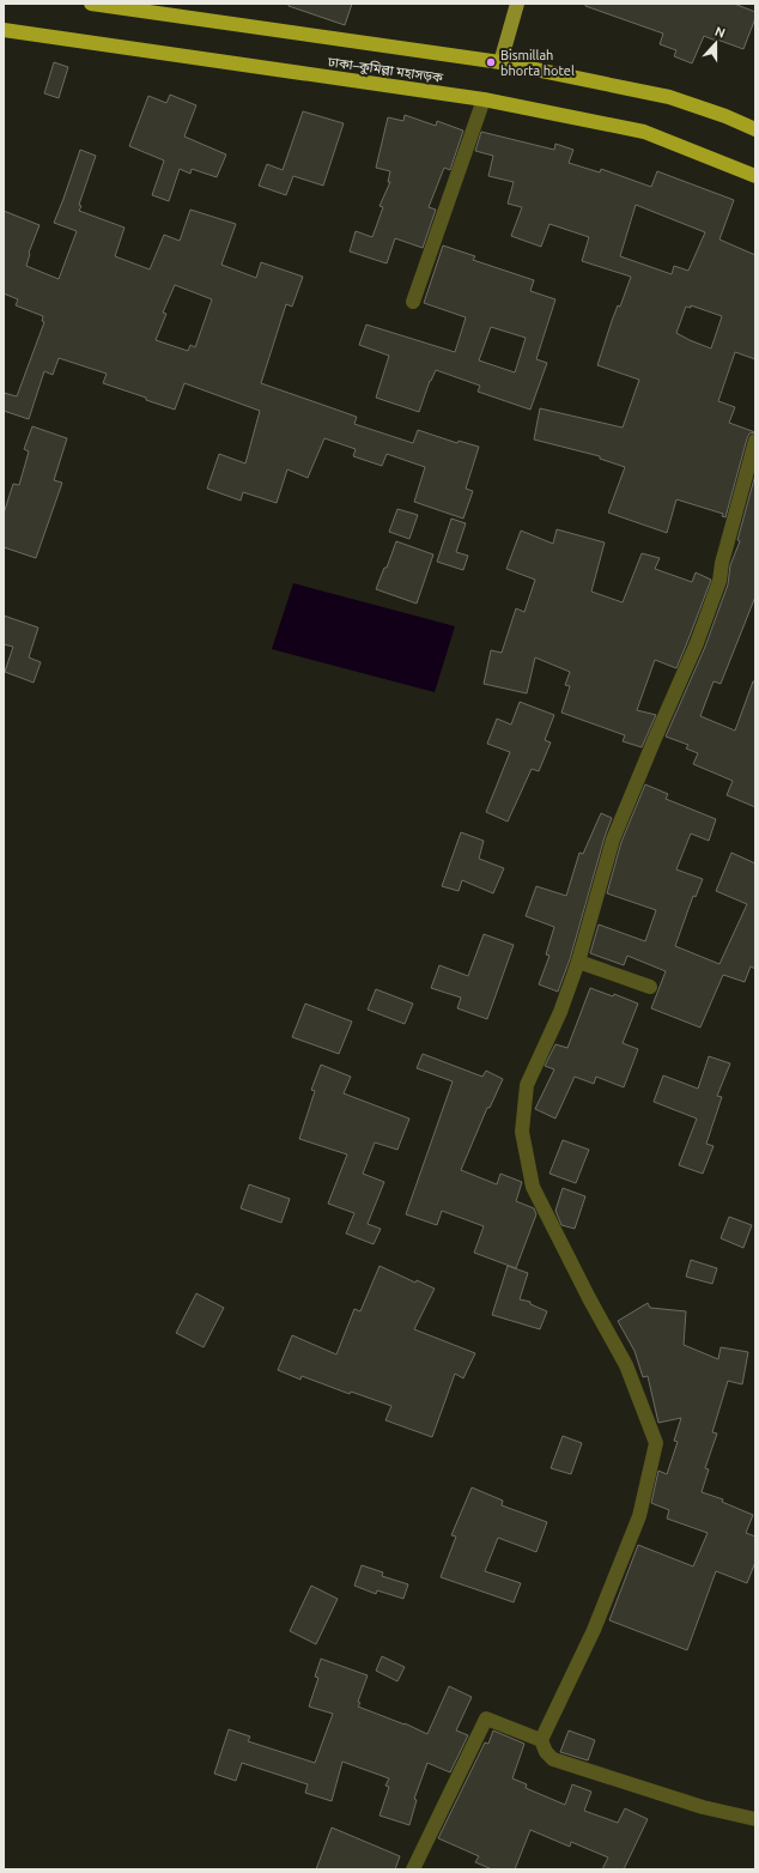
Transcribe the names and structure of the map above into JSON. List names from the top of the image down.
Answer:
{
  "streets": {
    "highway": ["ঢাকা–কুমিল্লা মহাসড়ক"]
  },
  "places": ["Bismillah bhorta hotel"],
  "north": "top"
}
